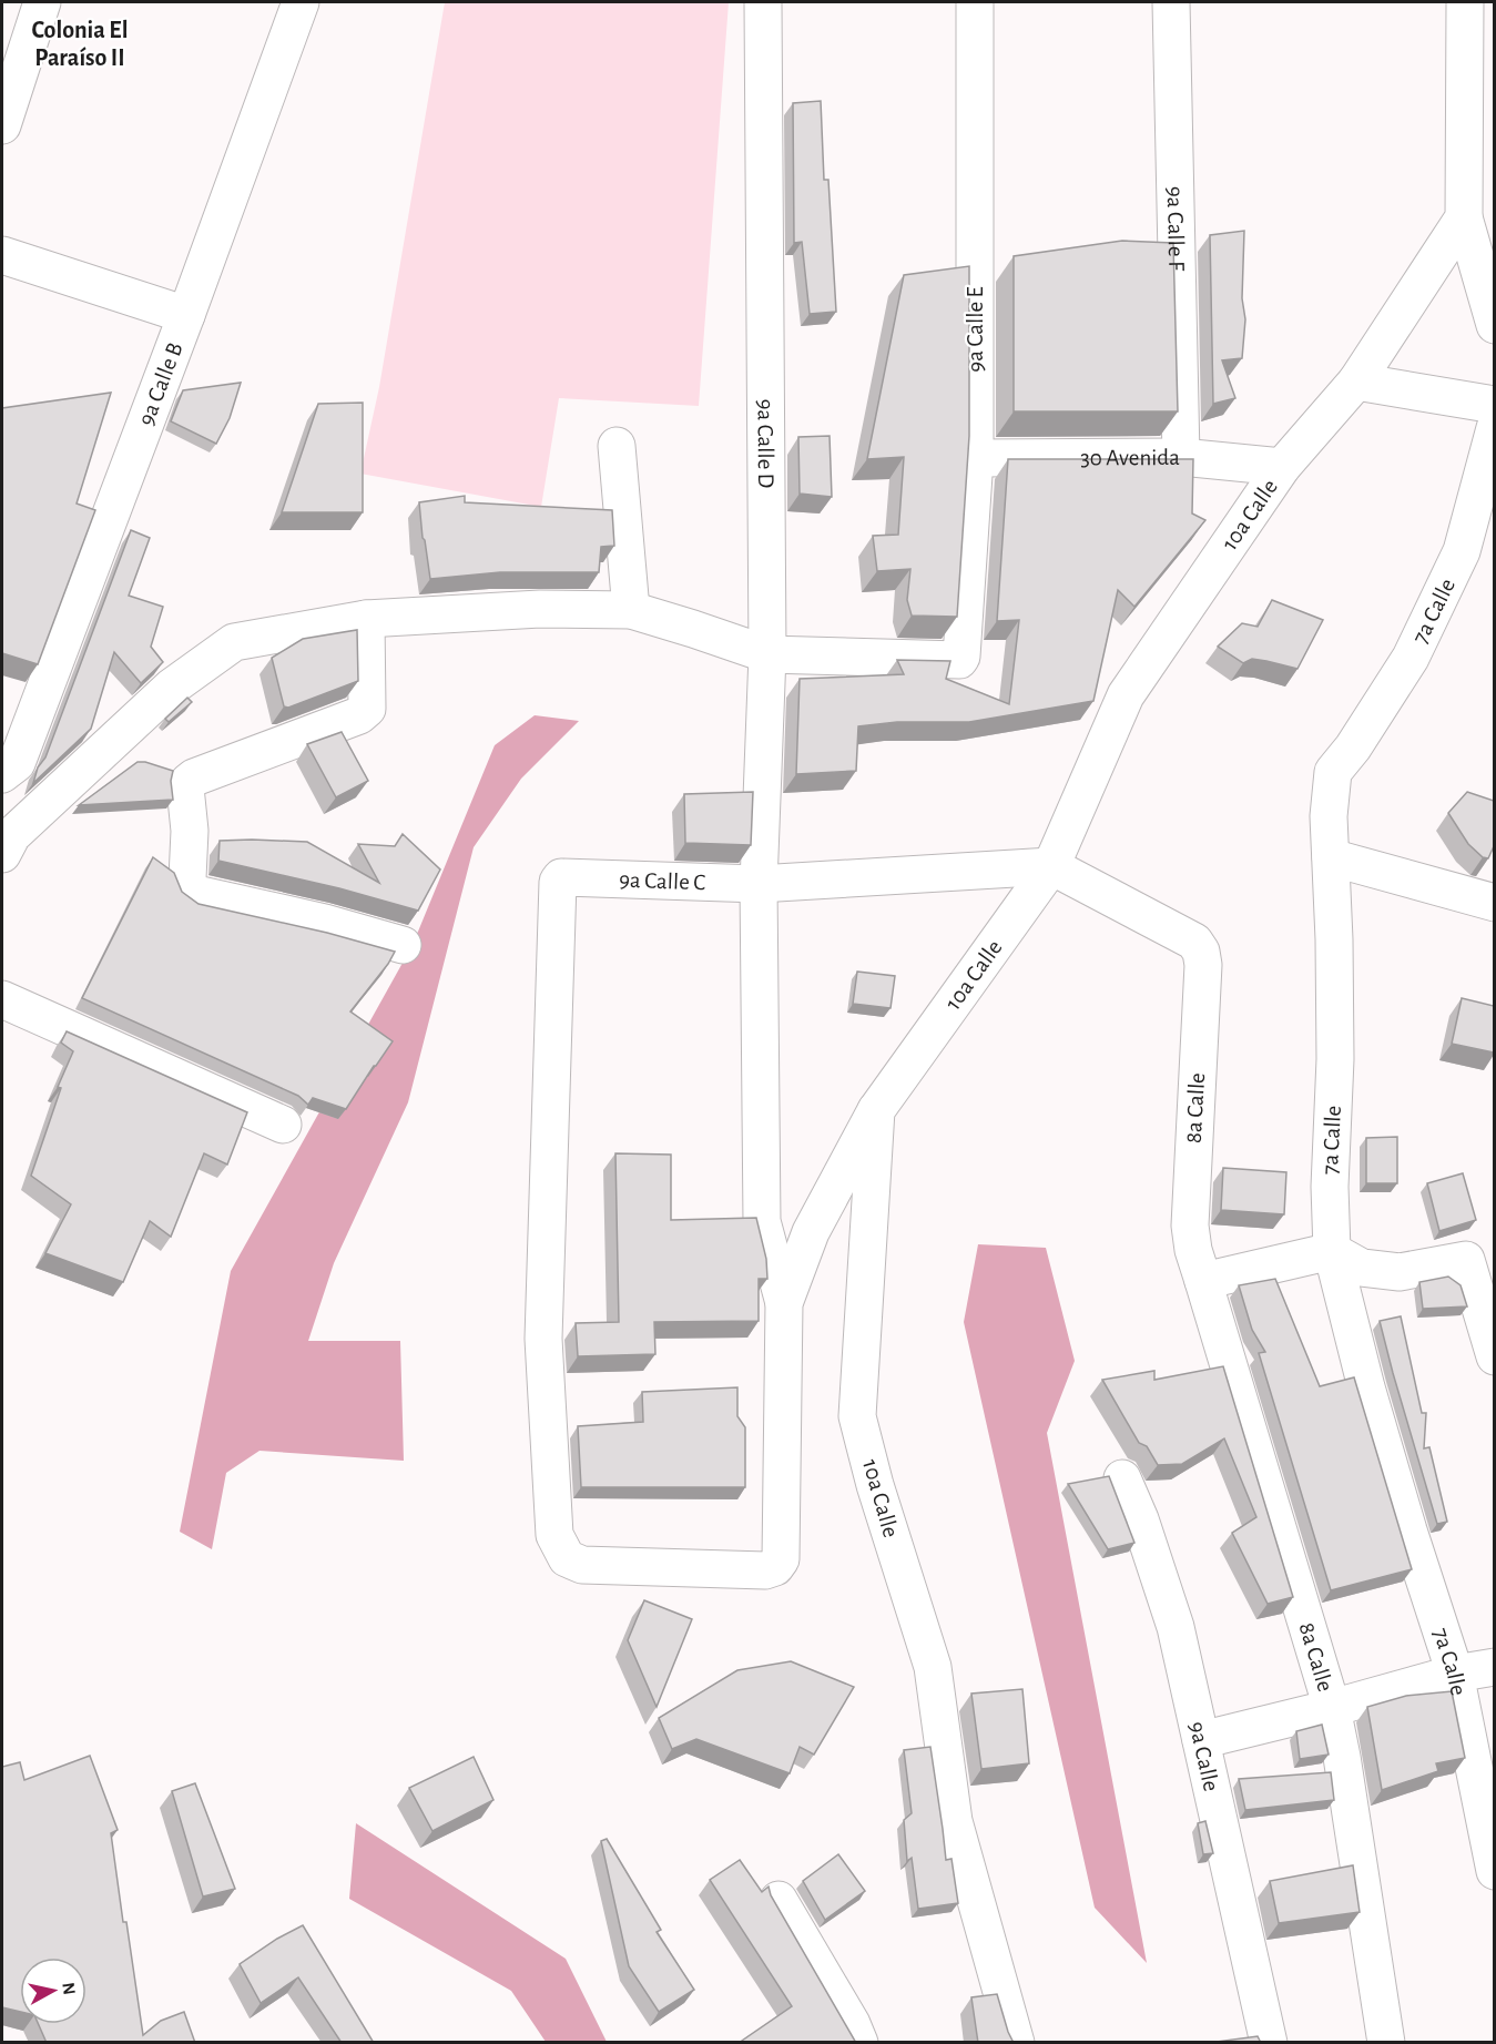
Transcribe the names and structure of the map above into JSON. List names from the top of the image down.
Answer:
{
  "streets": {
    "street": [
      "9a Calle F",
      "9a Calle E",
      "9a Calle B",
      "9a Calle D",
      "30 Avenida",
      "10a Calle",
      "7a Calle",
      "9a Calle C",
      "8a Calle",
      "9a Calle"
    ]
  },
  "crossings": [
    ["9a Calle F", "30 Avenida"],
    ["9a Calle E", "9a Calle D"],
    ["9a Calle E", "30 Avenida"],
    ["9a Calle D", "9a Calle C"],
    ["30 Avenida", "10a Calle"],
    ["10a Calle", "9a Calle C"],
    ["10a Calle", "8a Calle"],
    ["9a Calle C", "8a Calle"]
  ],
  "districts": ["Colonia El Paraíso II"],
  "north": "right"
}
